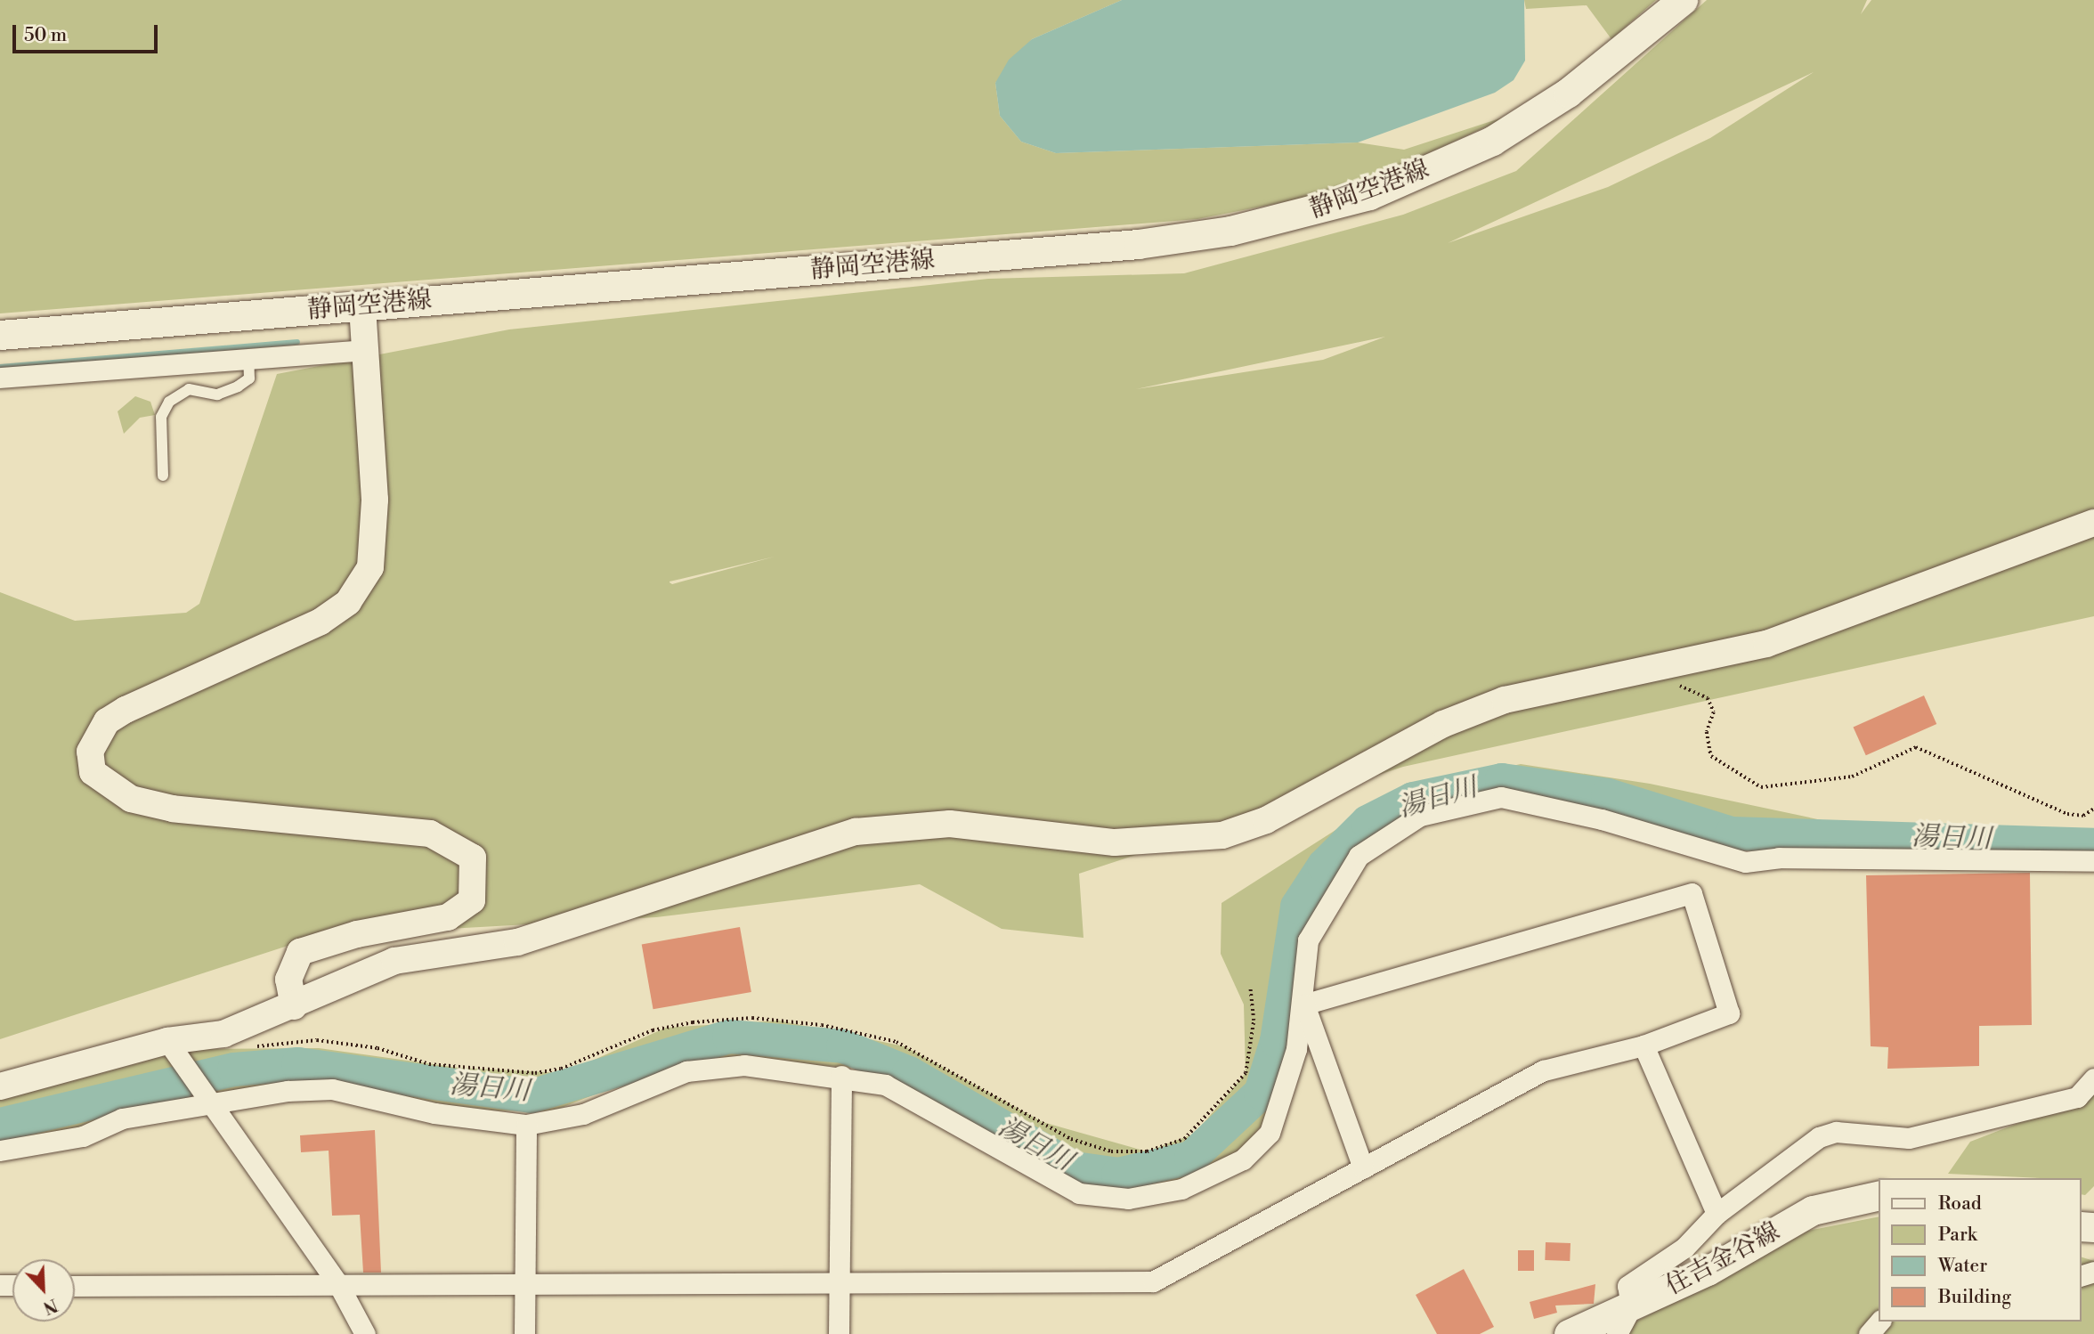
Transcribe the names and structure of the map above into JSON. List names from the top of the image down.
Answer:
{
  "streets": {
    "main road": ["静岡空港線", "住吉金谷線"]
  },
  "water": ["湯日川"],
  "legend": [
    "Road",
    "Park",
    "Water",
    "Building"
  ],
  "scale_bar": "50 m",
  "north": "bottom right"
}
